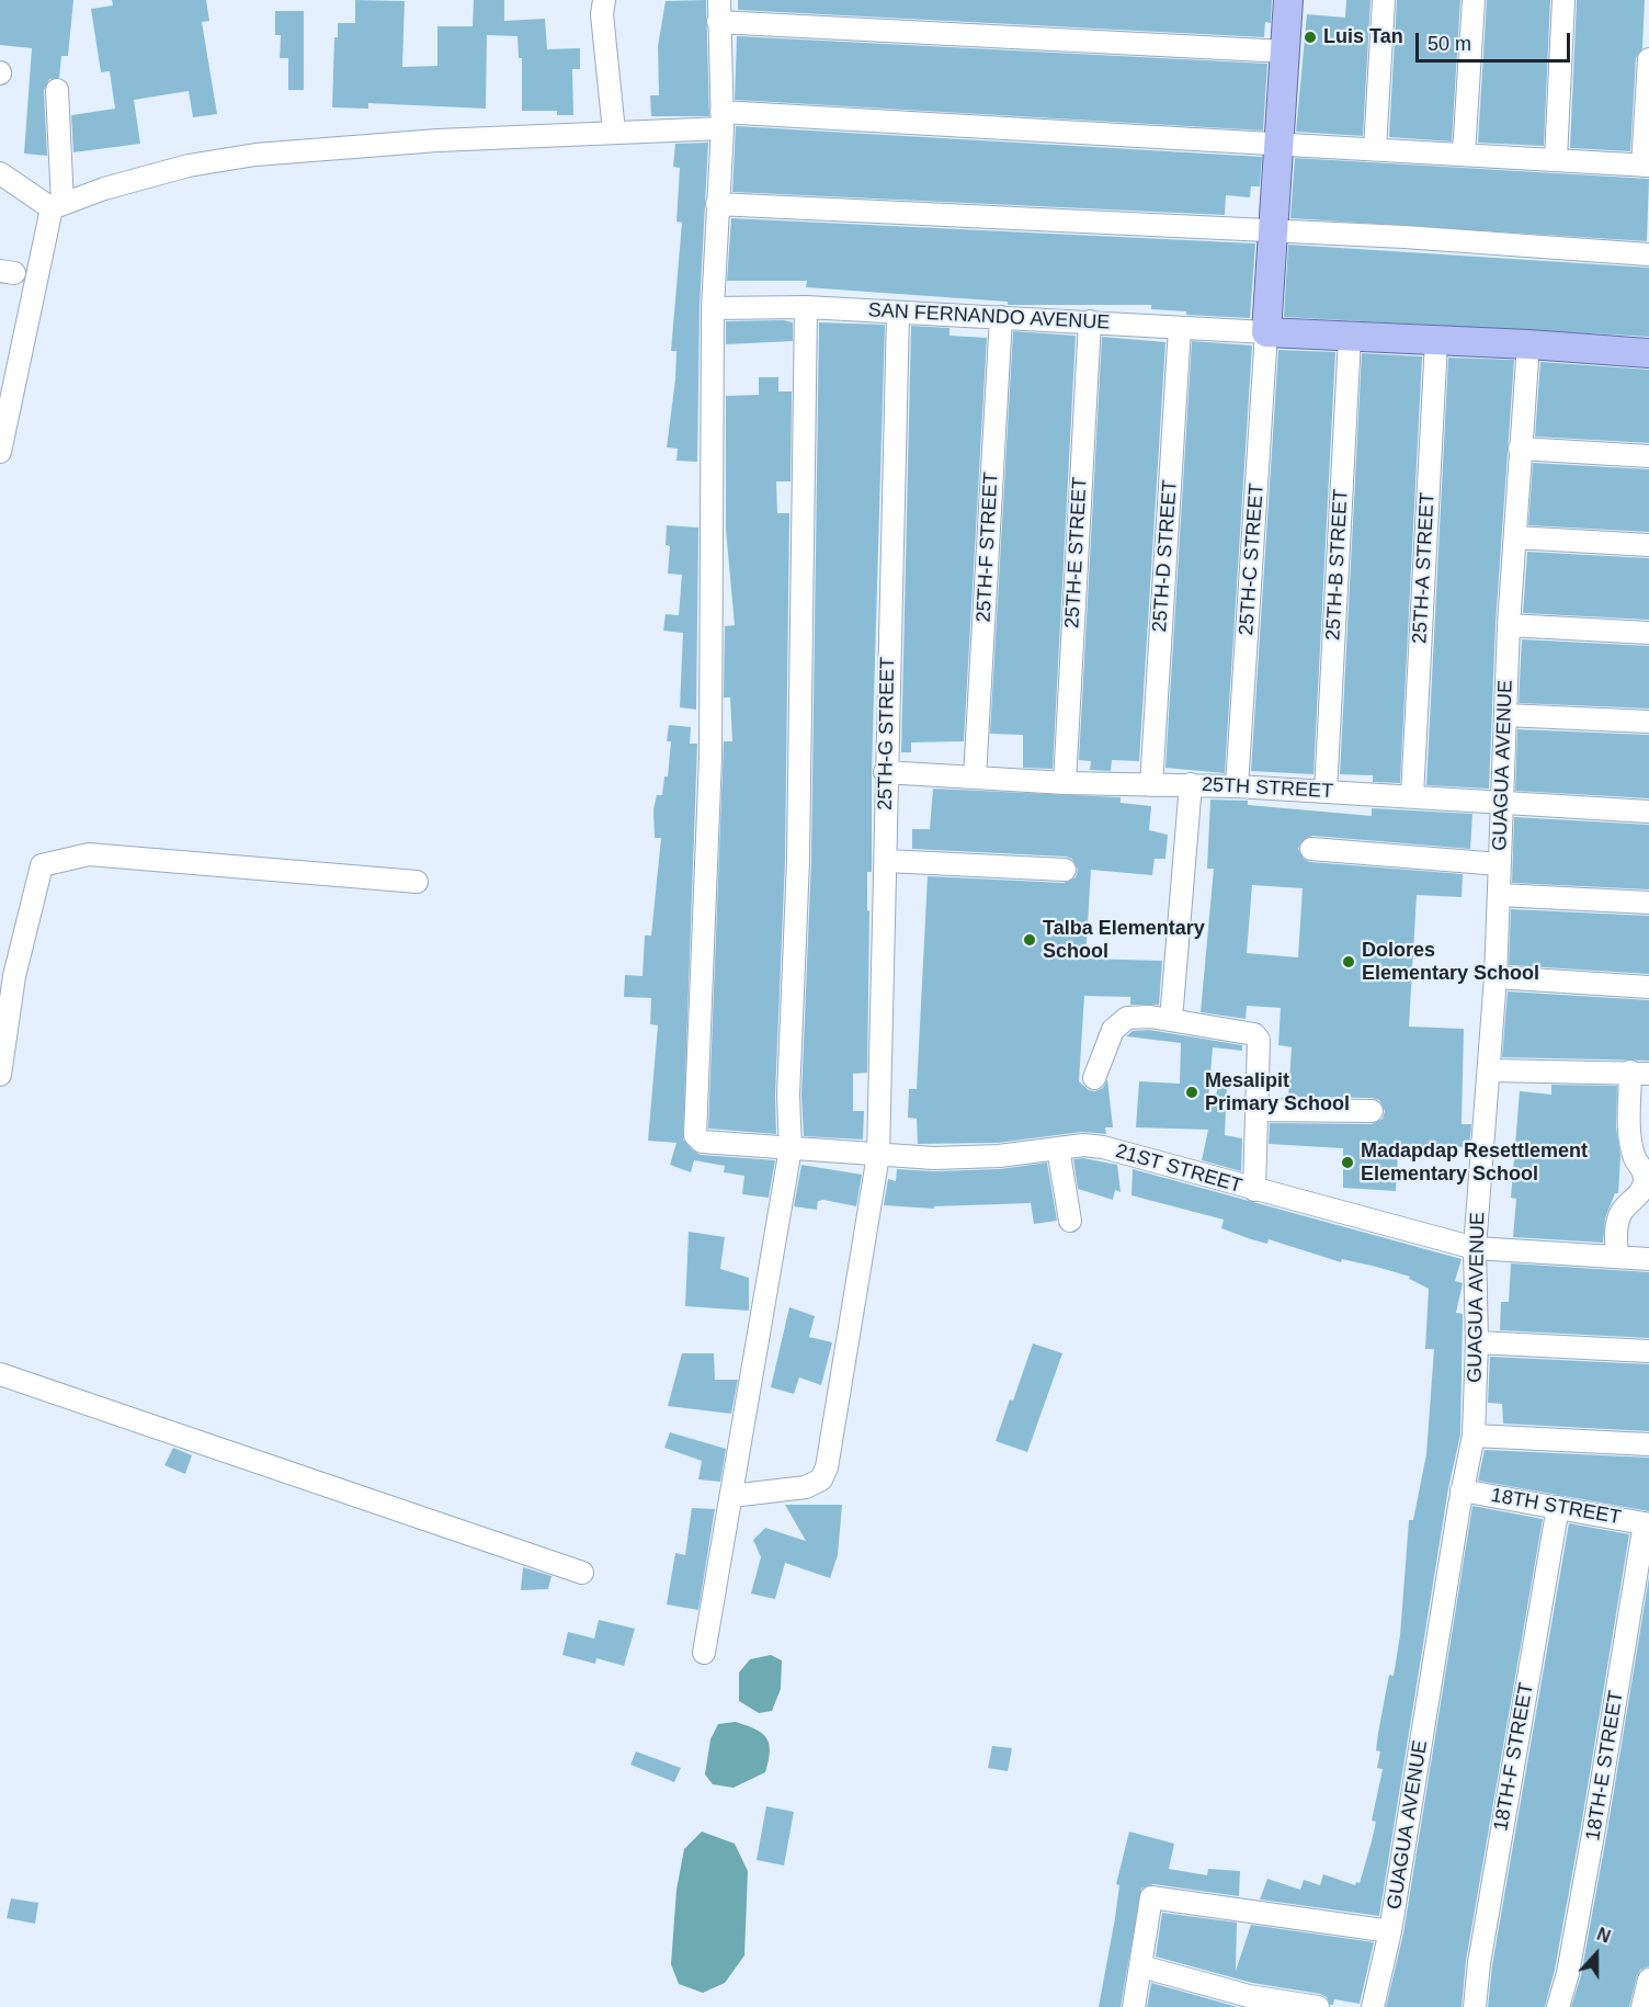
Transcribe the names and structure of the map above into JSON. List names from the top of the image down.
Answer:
{
  "streets": {
    "main road": ["SAN FERNANDO AVENUE"],
    "street": [
      "25TH-F STREET",
      "25TH-E STREET",
      "25TH-D STREET",
      "25TH-C STREET",
      "25TH-B STREET",
      "25TH-A STREET",
      "25TH-G STREET",
      "GUAGUA AVENUE",
      "25TH STREET",
      "21ST STREET",
      "18TH STREET",
      "18TH-F STREET",
      "18TH-E STREET"
    ]
  },
  "crossings": [
    ["SAN FERNANDO AVENUE", "25TH-F STREET"],
    ["SAN FERNANDO AVENUE", "25TH-E STREET"],
    ["SAN FERNANDO AVENUE", "25TH-D STREET"],
    ["SAN FERNANDO AVENUE", "25TH-C STREET"],
    ["SAN FERNANDO AVENUE", "25TH-B STREET"],
    ["SAN FERNANDO AVENUE", "25TH-A STREET"],
    ["SAN FERNANDO AVENUE", "25TH-G STREET"],
    ["SAN FERNANDO AVENUE", "GUAGUA AVENUE"],
    ["SAN FERNANDO AVENUE", "21ST STREET"],
    ["25TH-F STREET", "25TH STREET"],
    ["25TH-E STREET", "25TH STREET"],
    ["25TH-D STREET", "25TH STREET"],
    ["25TH-C STREET", "25TH STREET"],
    ["25TH-B STREET", "25TH STREET"],
    ["25TH-A STREET", "25TH STREET"],
    ["25TH-G STREET", "25TH STREET"],
    ["25TH-G STREET", "21ST STREET"],
    ["GUAGUA AVENUE", "25TH STREET"],
    ["GUAGUA AVENUE", "21ST STREET"],
    ["GUAGUA AVENUE", "18TH STREET"],
    ["18TH STREET", "18TH-F STREET"],
    ["18TH STREET", "18TH-E STREET"]
  ],
  "places": [
    "Luis Tan",
    "Talba Elementary School",
    "Dolores Elementary School",
    "Mesalipit Primary School",
    "Madapdap Resettlement Elementary School"
  ],
  "scale_bar": "50 m",
  "north": "top"
}
